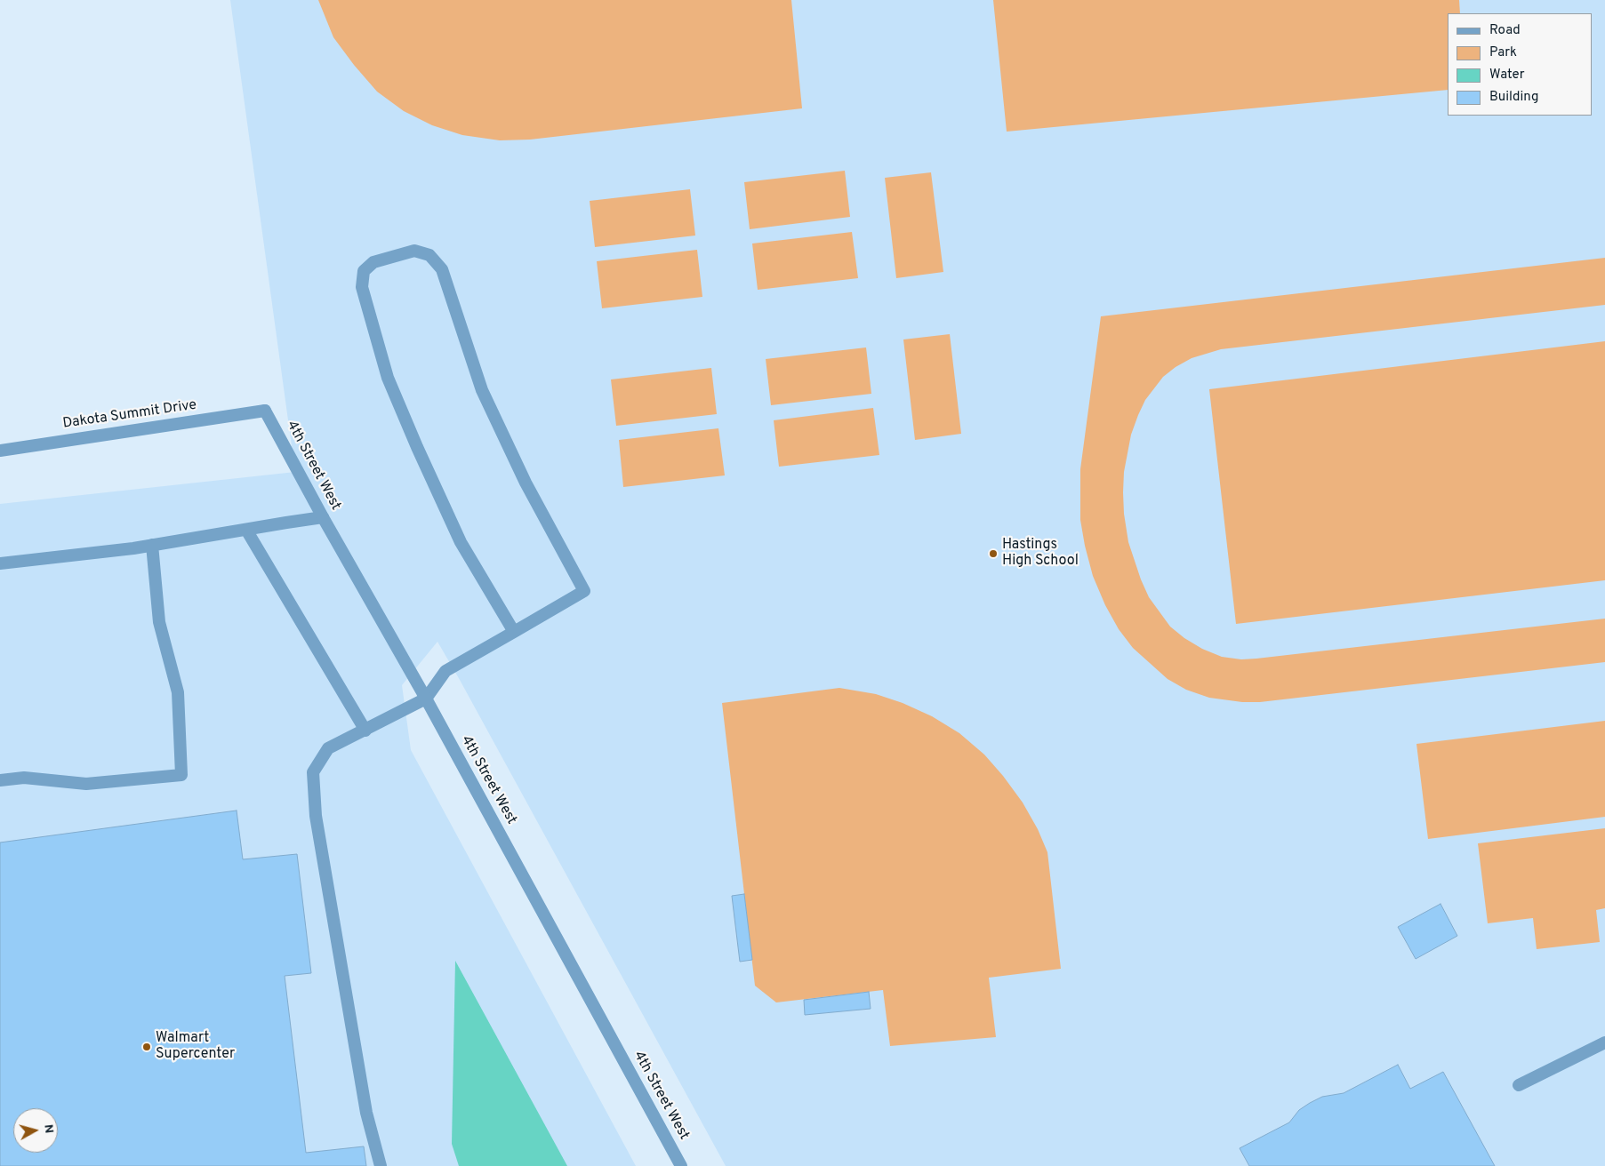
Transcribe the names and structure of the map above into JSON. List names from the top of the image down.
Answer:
{
  "streets": {
    "street": ["Dakota Summit Drive", "4th Street West"]
  },
  "crossings": [
    ["Dakota Summit Drive", "4th Street West"]
  ],
  "places": ["Hastings High School", "Walmart Supercenter"],
  "legend": [
    "Road",
    "Park",
    "Water",
    "Building"
  ],
  "north": "right"
}
